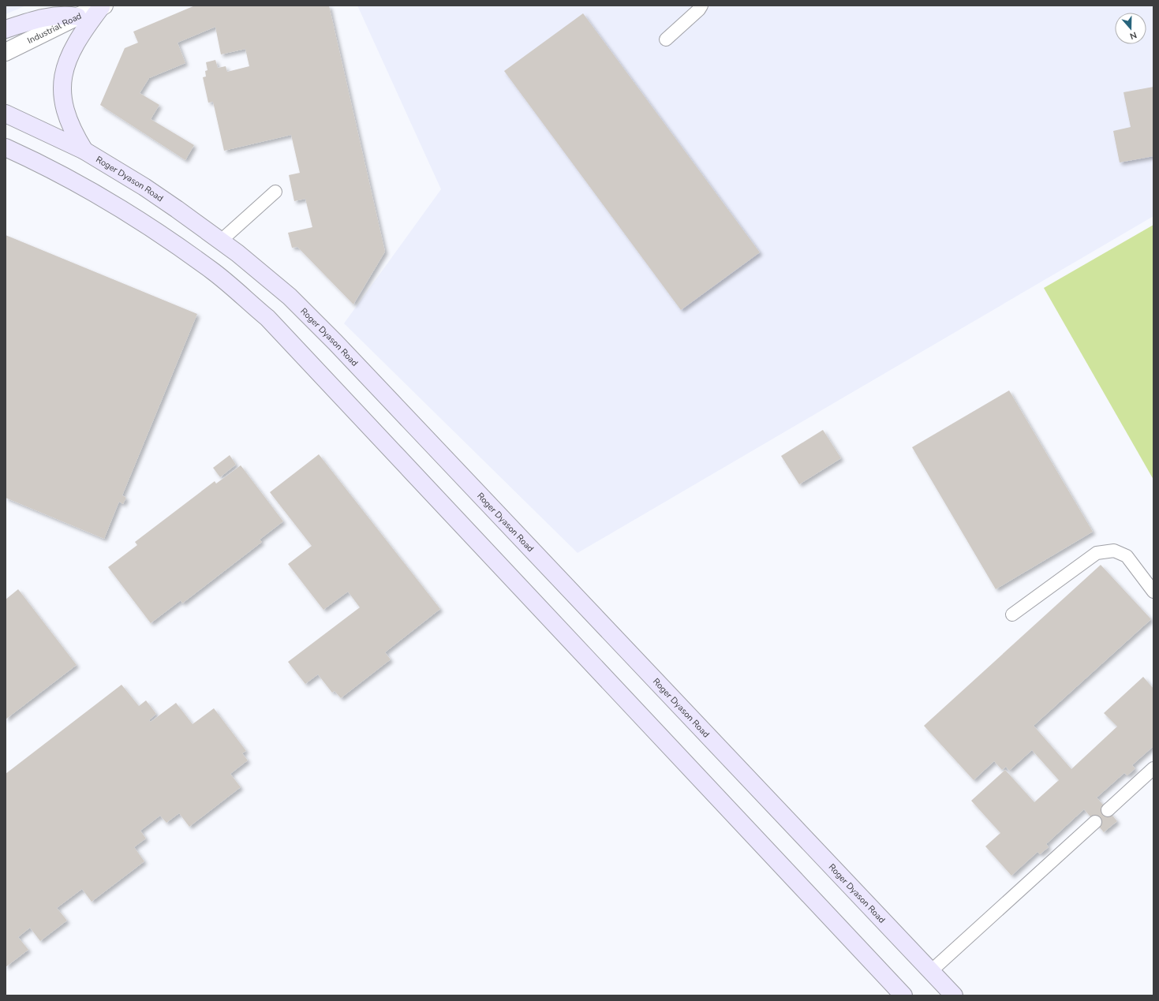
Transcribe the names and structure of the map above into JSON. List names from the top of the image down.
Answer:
{
  "streets": {
    "main road": ["Roger Dyason Road"],
    "street": ["Industrial Road"]
  },
  "north": "bottom"
}
